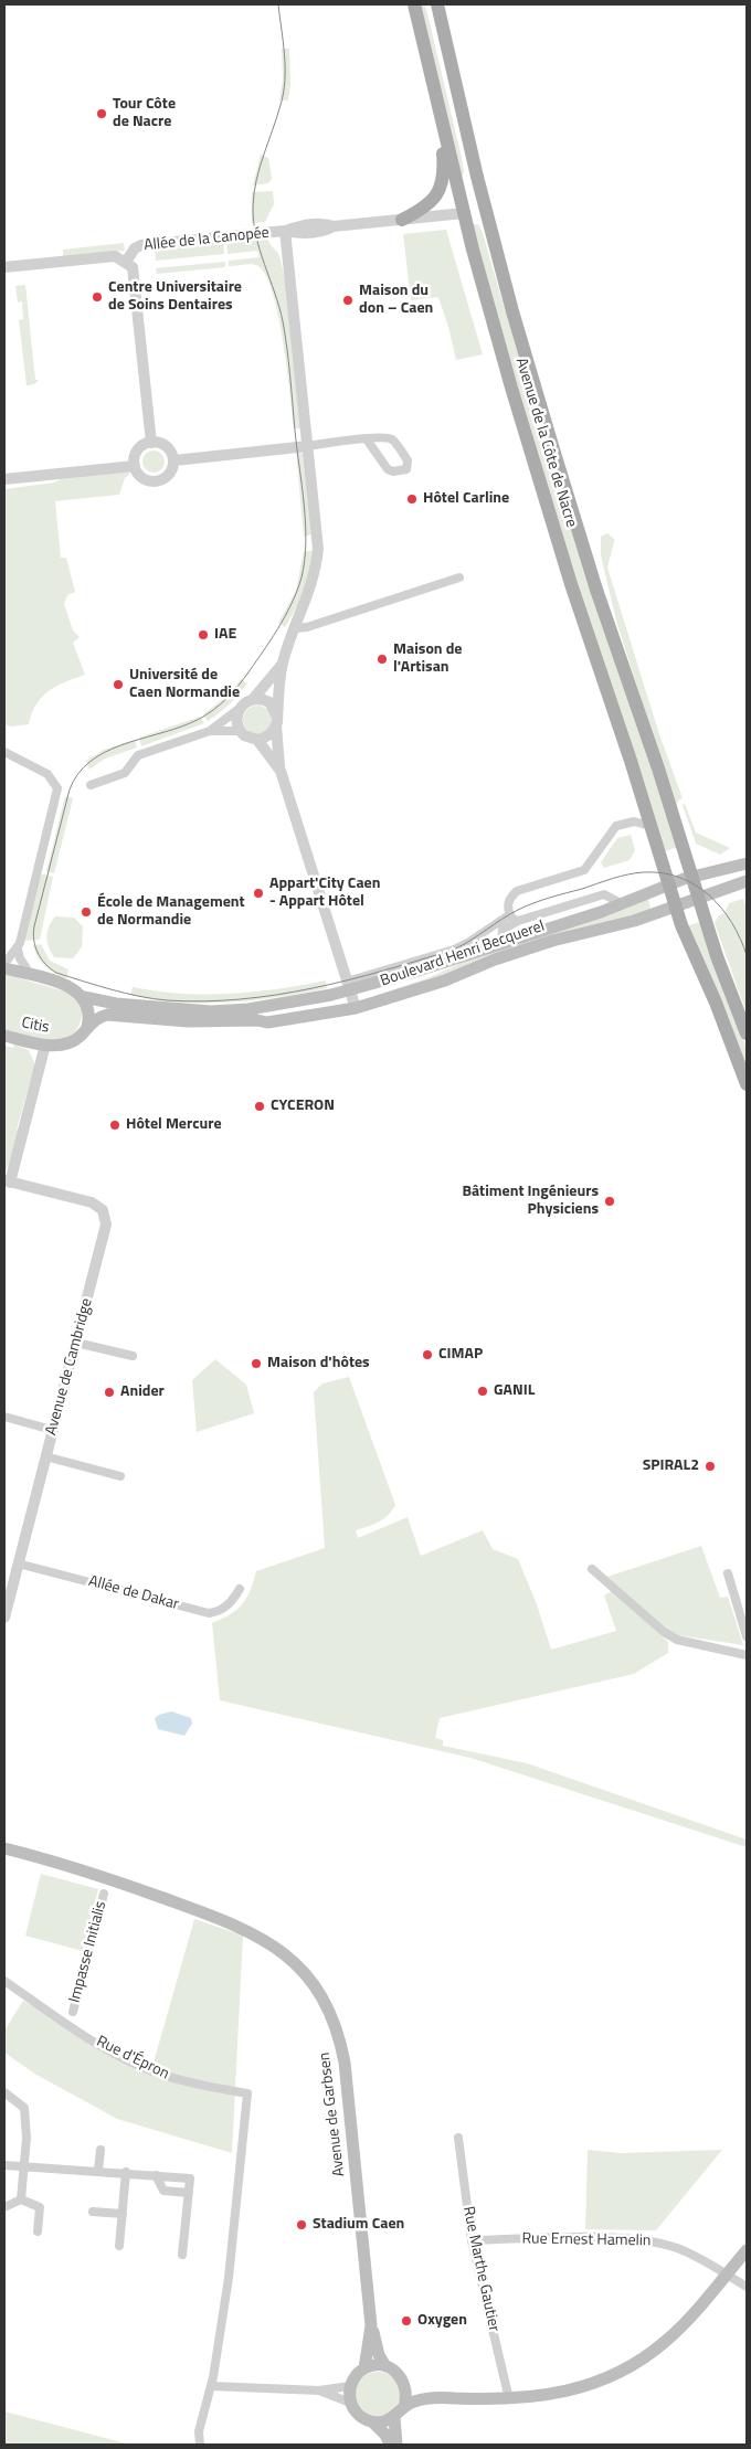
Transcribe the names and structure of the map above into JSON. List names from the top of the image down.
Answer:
{
  "streets": {
    "main road": [
      "Avenue de la Côte de Nacre",
      "Boulevard Henri Becquerel",
      "Citis",
      "Avenue de Garbsen"
    ],
    "street": [
      "Allée de la Canopée",
      "Avenue de Cambridge",
      "Allée de Dakar",
      "Impasse Initialis",
      "Rue d'Épron",
      "Rue Ernest Hamelin",
      "Rue Marthe Gautier"
    ]
  },
  "crossings": [
    ["Allée de la Canopée", "Avenue de la Côte de Nacre"],
    ["Avenue de la Côte de Nacre", "Boulevard Henri Becquerel"],
    ["Boulevard Henri Becquerel", "Citis"],
    ["Avenue de Cambridge", "Allée de Dakar"],
    ["Rue Ernest Hamelin", "Rue Marthe Gautier"]
  ],
  "places": [
    "Tour Côte de Nacre",
    "Centre Universitaire de Soins Dentaires",
    "Maison du don – Caen",
    "Hôtel Carline",
    "IAE",
    "Maison de l'Artisan",
    "Université de Caen Normandie",
    "Appart'City Caen - Appart Hôtel",
    "École de Management de Normandie",
    "CYCERON",
    "Hôtel Mercure",
    "Bâtiment Ingénieurs Physiciens",
    "CIMAP",
    "Maison d'hôtes",
    "GANIL",
    "Anider",
    "SPIRAL2",
    "Stadium Caen",
    "Oxygen"
  ]
}
